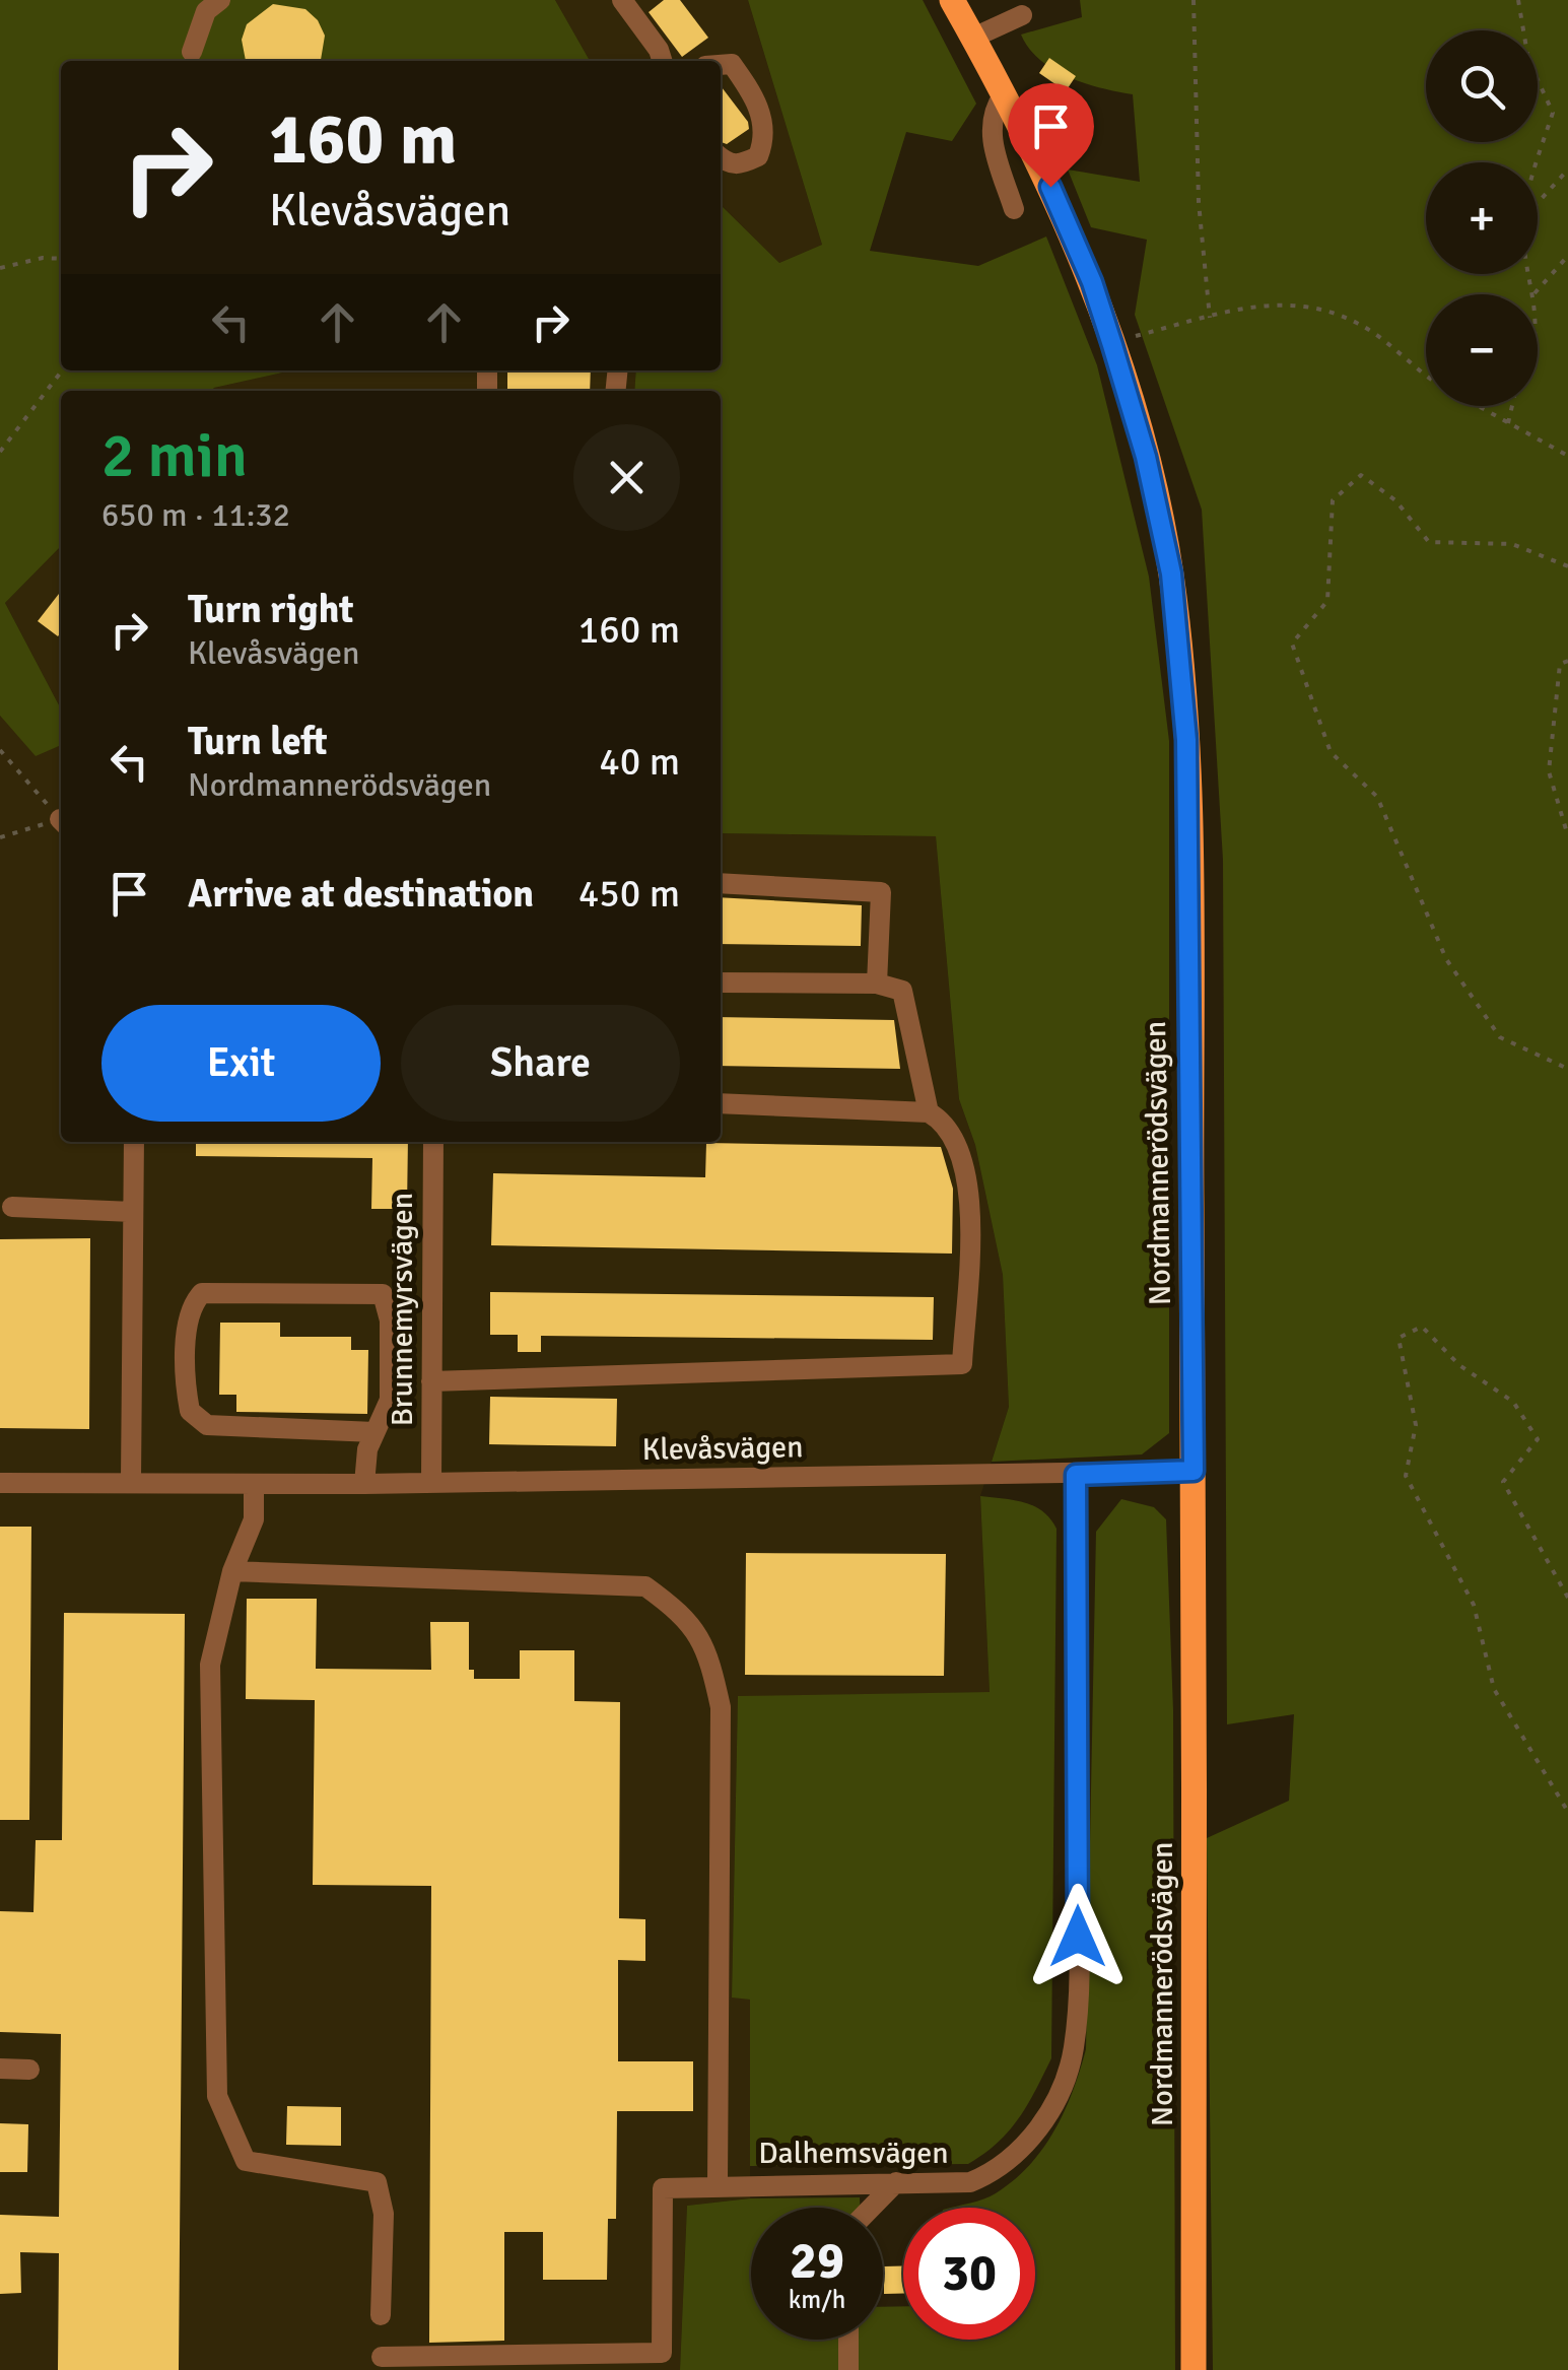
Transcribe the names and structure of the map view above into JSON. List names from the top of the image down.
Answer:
{
  "streets": {
    "main road": ["Nordmannerödsvägen"],
    "street": ["Brunnemyrsvägen", "Klevåsvägen", "Dalhemsvägen"]
  },
  "crossings": [
    ["Nordmannerödsvägen", "Klevåsvägen"],
    ["Brunnemyrsvägen", "Klevåsvägen"],
    ["Klevåsvägen", "Dalhemsvägen"]
  ],
  "page": {
    "map_buttons": ["+", "−"],
    "turn": ["160 m", "Klevåsvägen"],
    "heading": ["2 min", "650 m · 11:32"],
    "list": [
      {
        "name": "Turn right",
        "note": "Klevåsvägen",
        "value": "160 m"
      },
      {
        "name": "Turn left",
        "note": "Nordmannerödsvägen",
        "value": "40 m"
      },
      {
        "name": "Arrive at destination",
        "value": "450 m"
      }
    ],
    "buttons": ["Exit", "Share"],
    "speed": "29 km/h",
    "limit": "30"
  }
}
